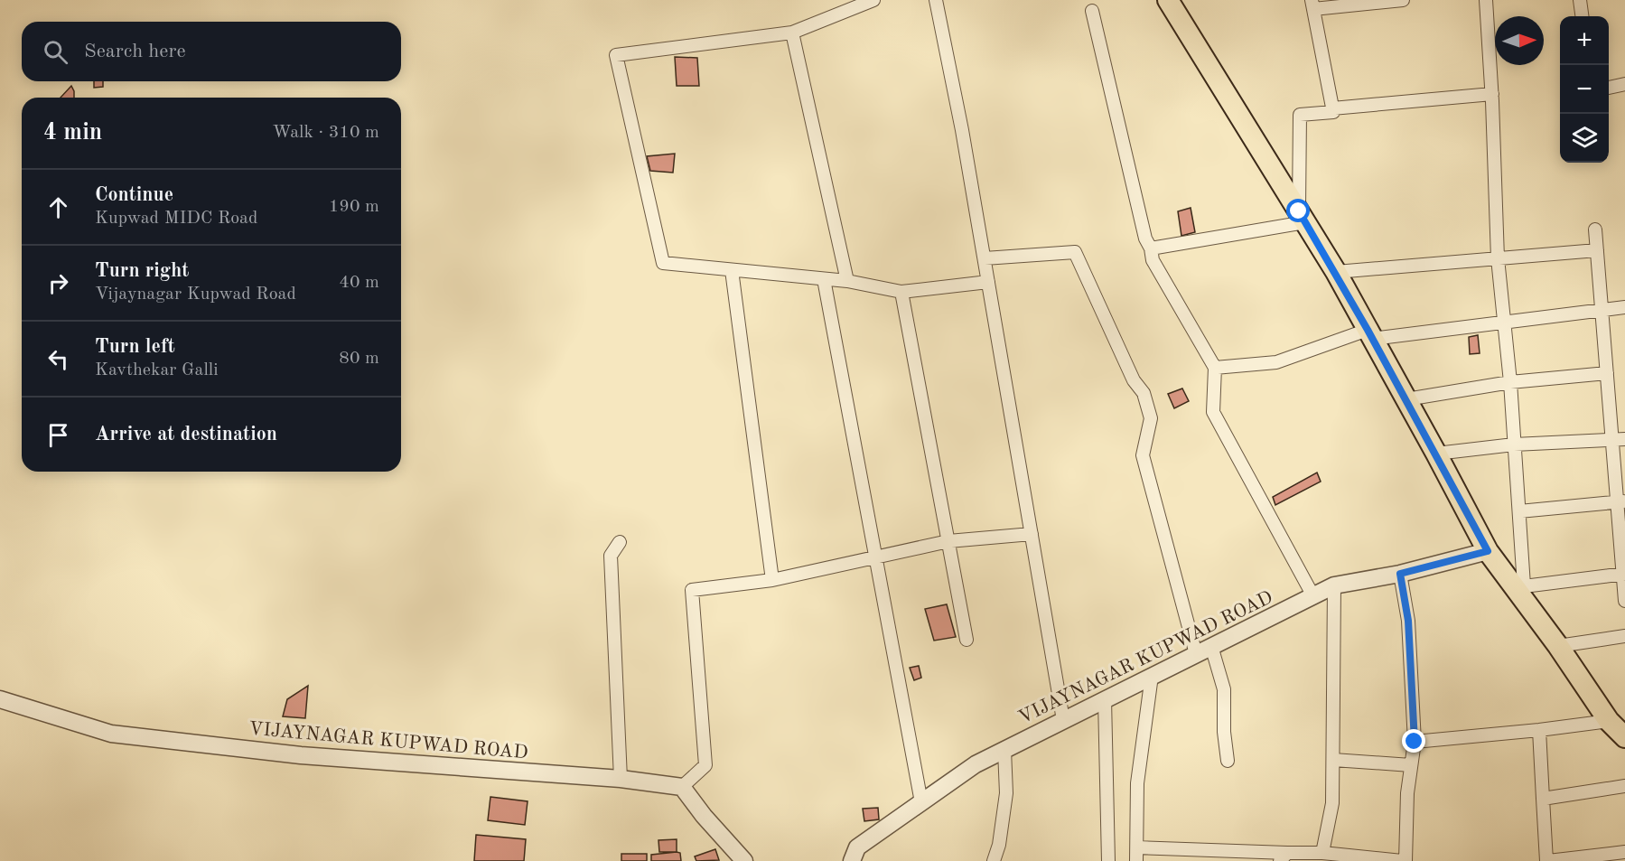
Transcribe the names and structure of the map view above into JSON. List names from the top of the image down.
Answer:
{
  "streets": {
    "street": ["VIJAYNAGAR KUPWAD ROAD"]
  },
  "north": "right",
  "page": {
    "map_buttons": ["+", "−"],
    "search": "Search here",
    "heading": ["4 min", "Walk · 310 m"],
    "list": [
      ["Continue", "Kupwad MIDC Road", "190 m"],
      ["Turn right", "Vijaynagar Kupwad Road", "40 m"],
      ["Turn left", "Kavthekar Galli", "80 m"],
      "Arrive at destination"
    ]
  }
}
